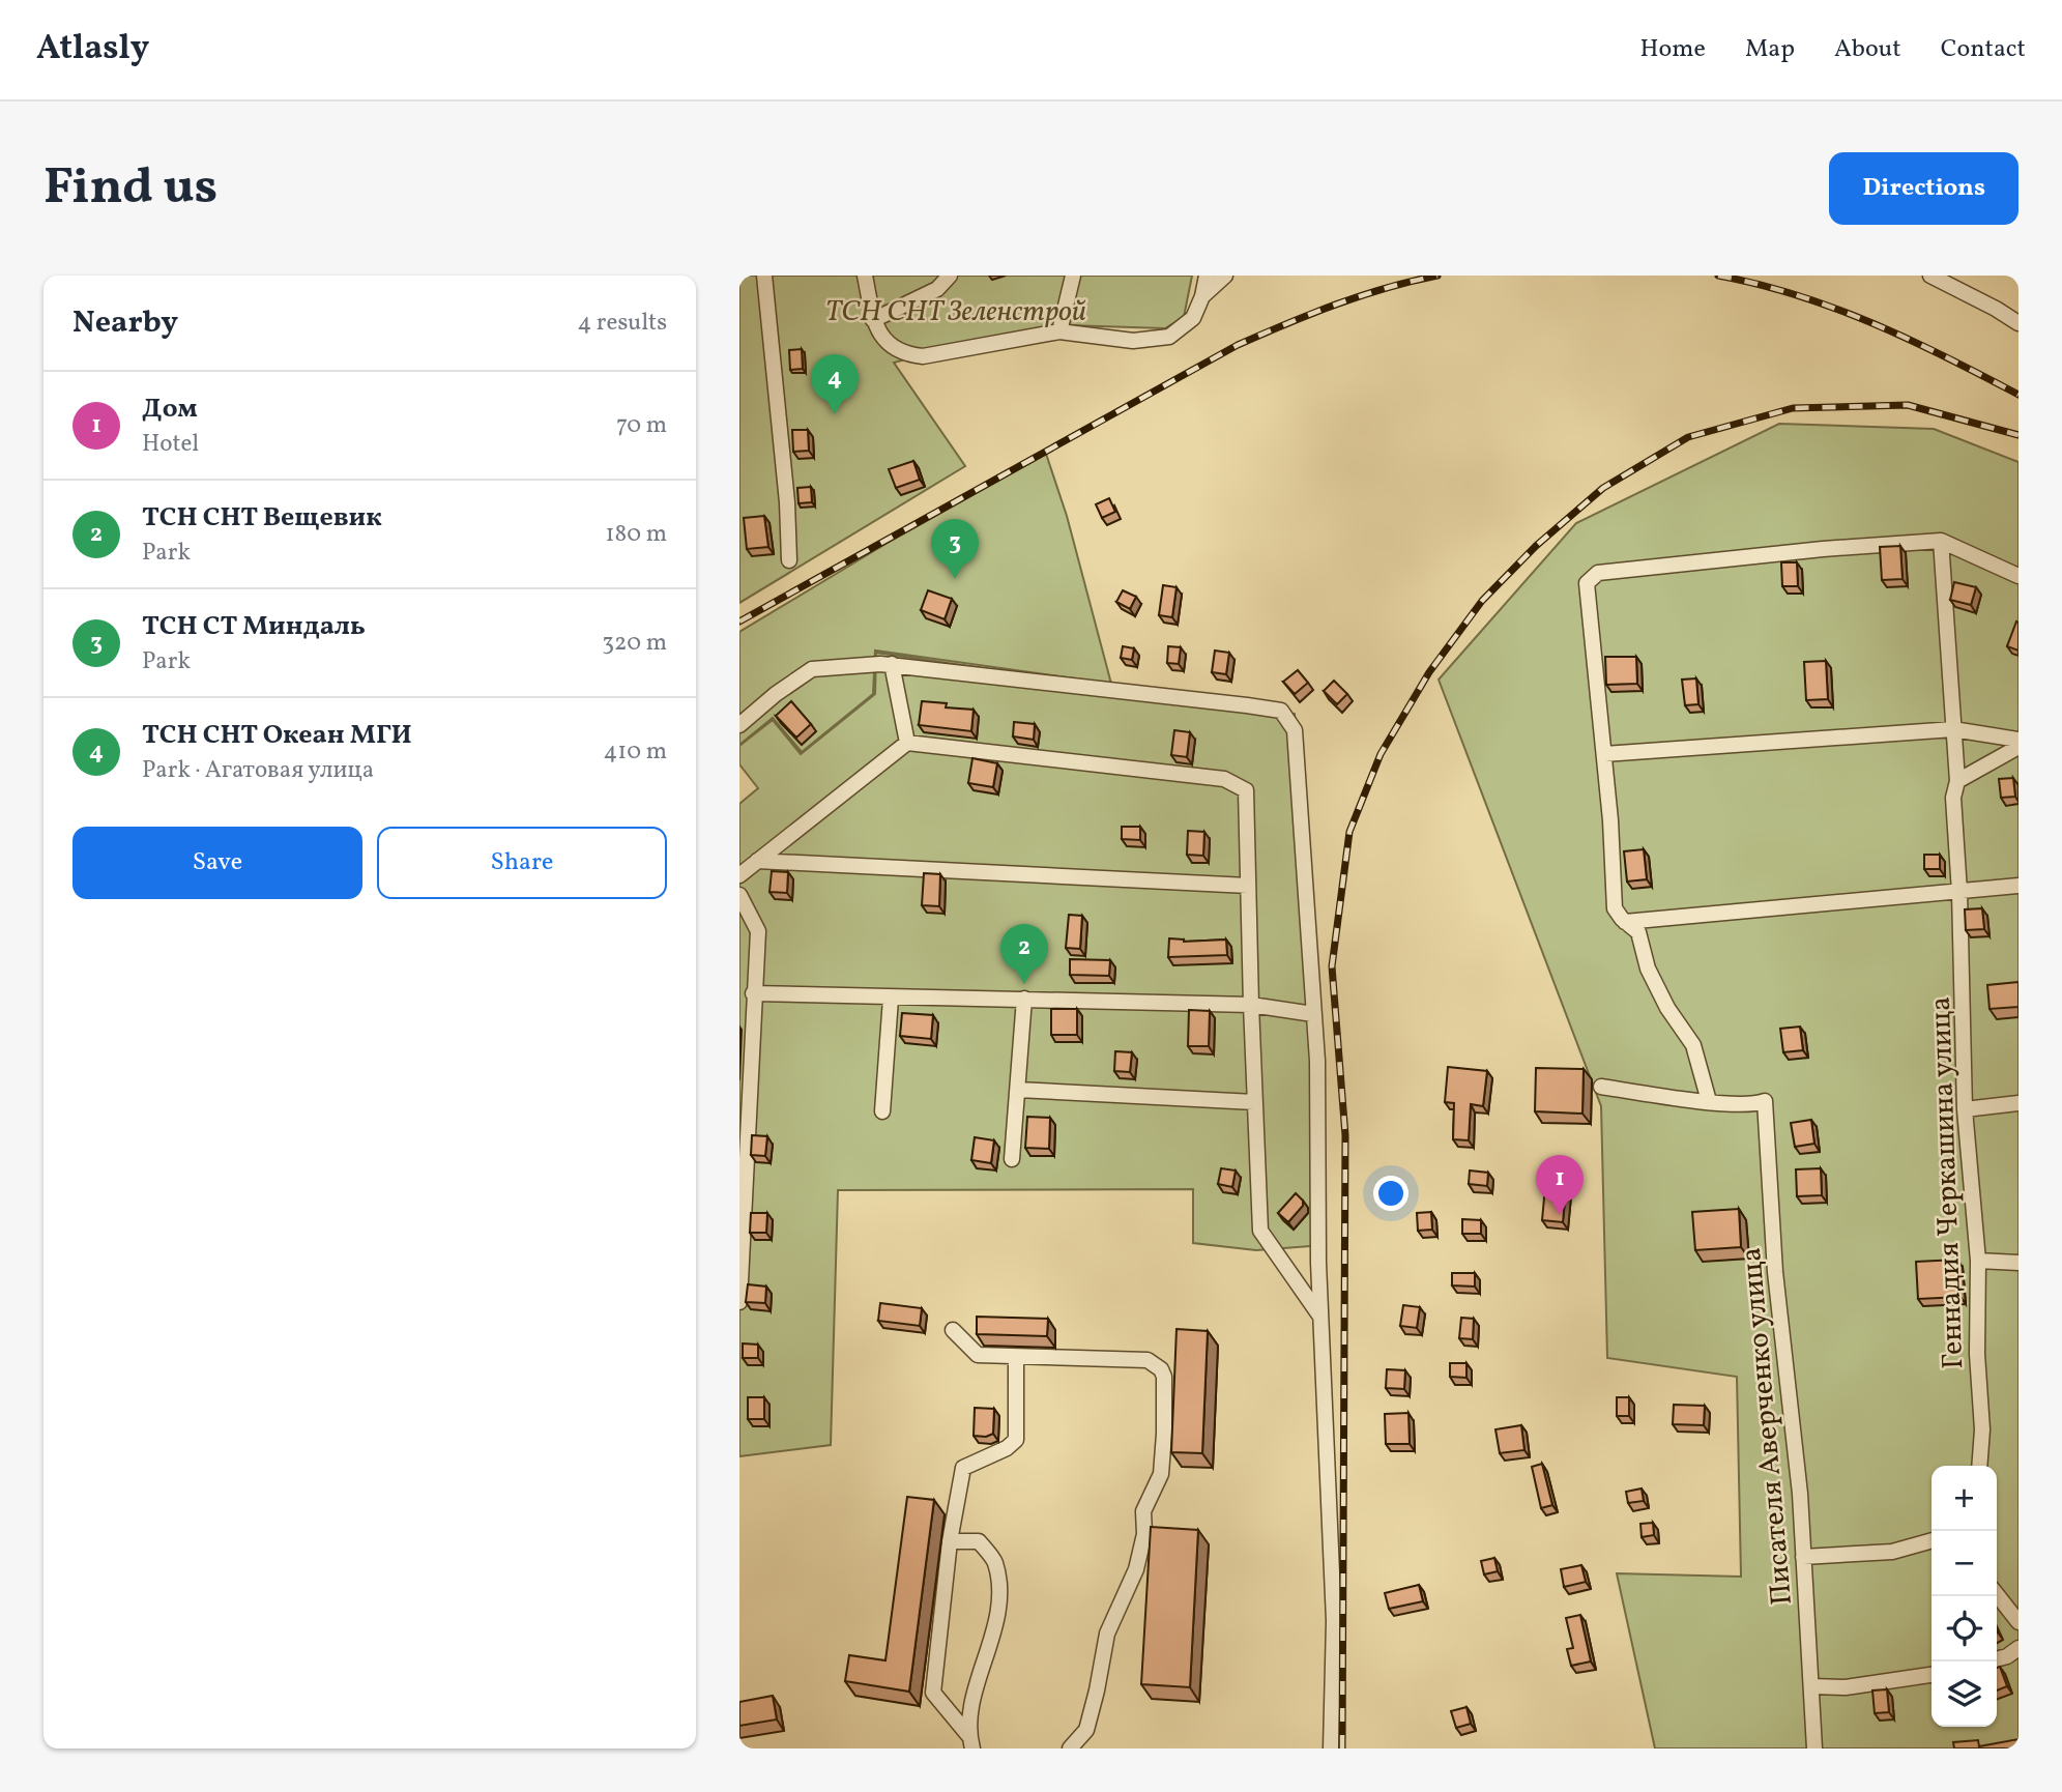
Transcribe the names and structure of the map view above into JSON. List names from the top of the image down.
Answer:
{
  "streets": {
    "street": ["Геннадия Черкашина улица", "Писателя Аверченко улица"]
  },
  "parks": ["ТСН СНТ Зеленстрой"],
  "page": {
    "header": "Atlasly",
    "nav": [
      "Home",
      "Map",
      "About",
      "Contact"
    ],
    "buttons": [
      "Directions",
      ["Save", "Share"]
    ],
    "title": "Find us",
    "heading": ["Nearby", "4 results"],
    "pins": [
      "4",
      "3",
      "2",
      "1"
    ],
    "list": [
      {
        "mark": "1",
        "name": "Дом",
        "note": "Hotel",
        "value": "70 m"
      },
      {
        "mark": "2",
        "name": "ТСН СНТ Вещевик",
        "note": "Park",
        "value": "180 m"
      },
      {
        "mark": "3",
        "name": "ТСН СТ Миндаль",
        "note": "Park",
        "value": "320 m"
      },
      {
        "mark": "4",
        "name": "ТСН СНТ Океан МГИ",
        "note": "Park · Агатовая улица",
        "value": "410 m"
      }
    ],
    "map_buttons": ["+", "−"]
  }
}
